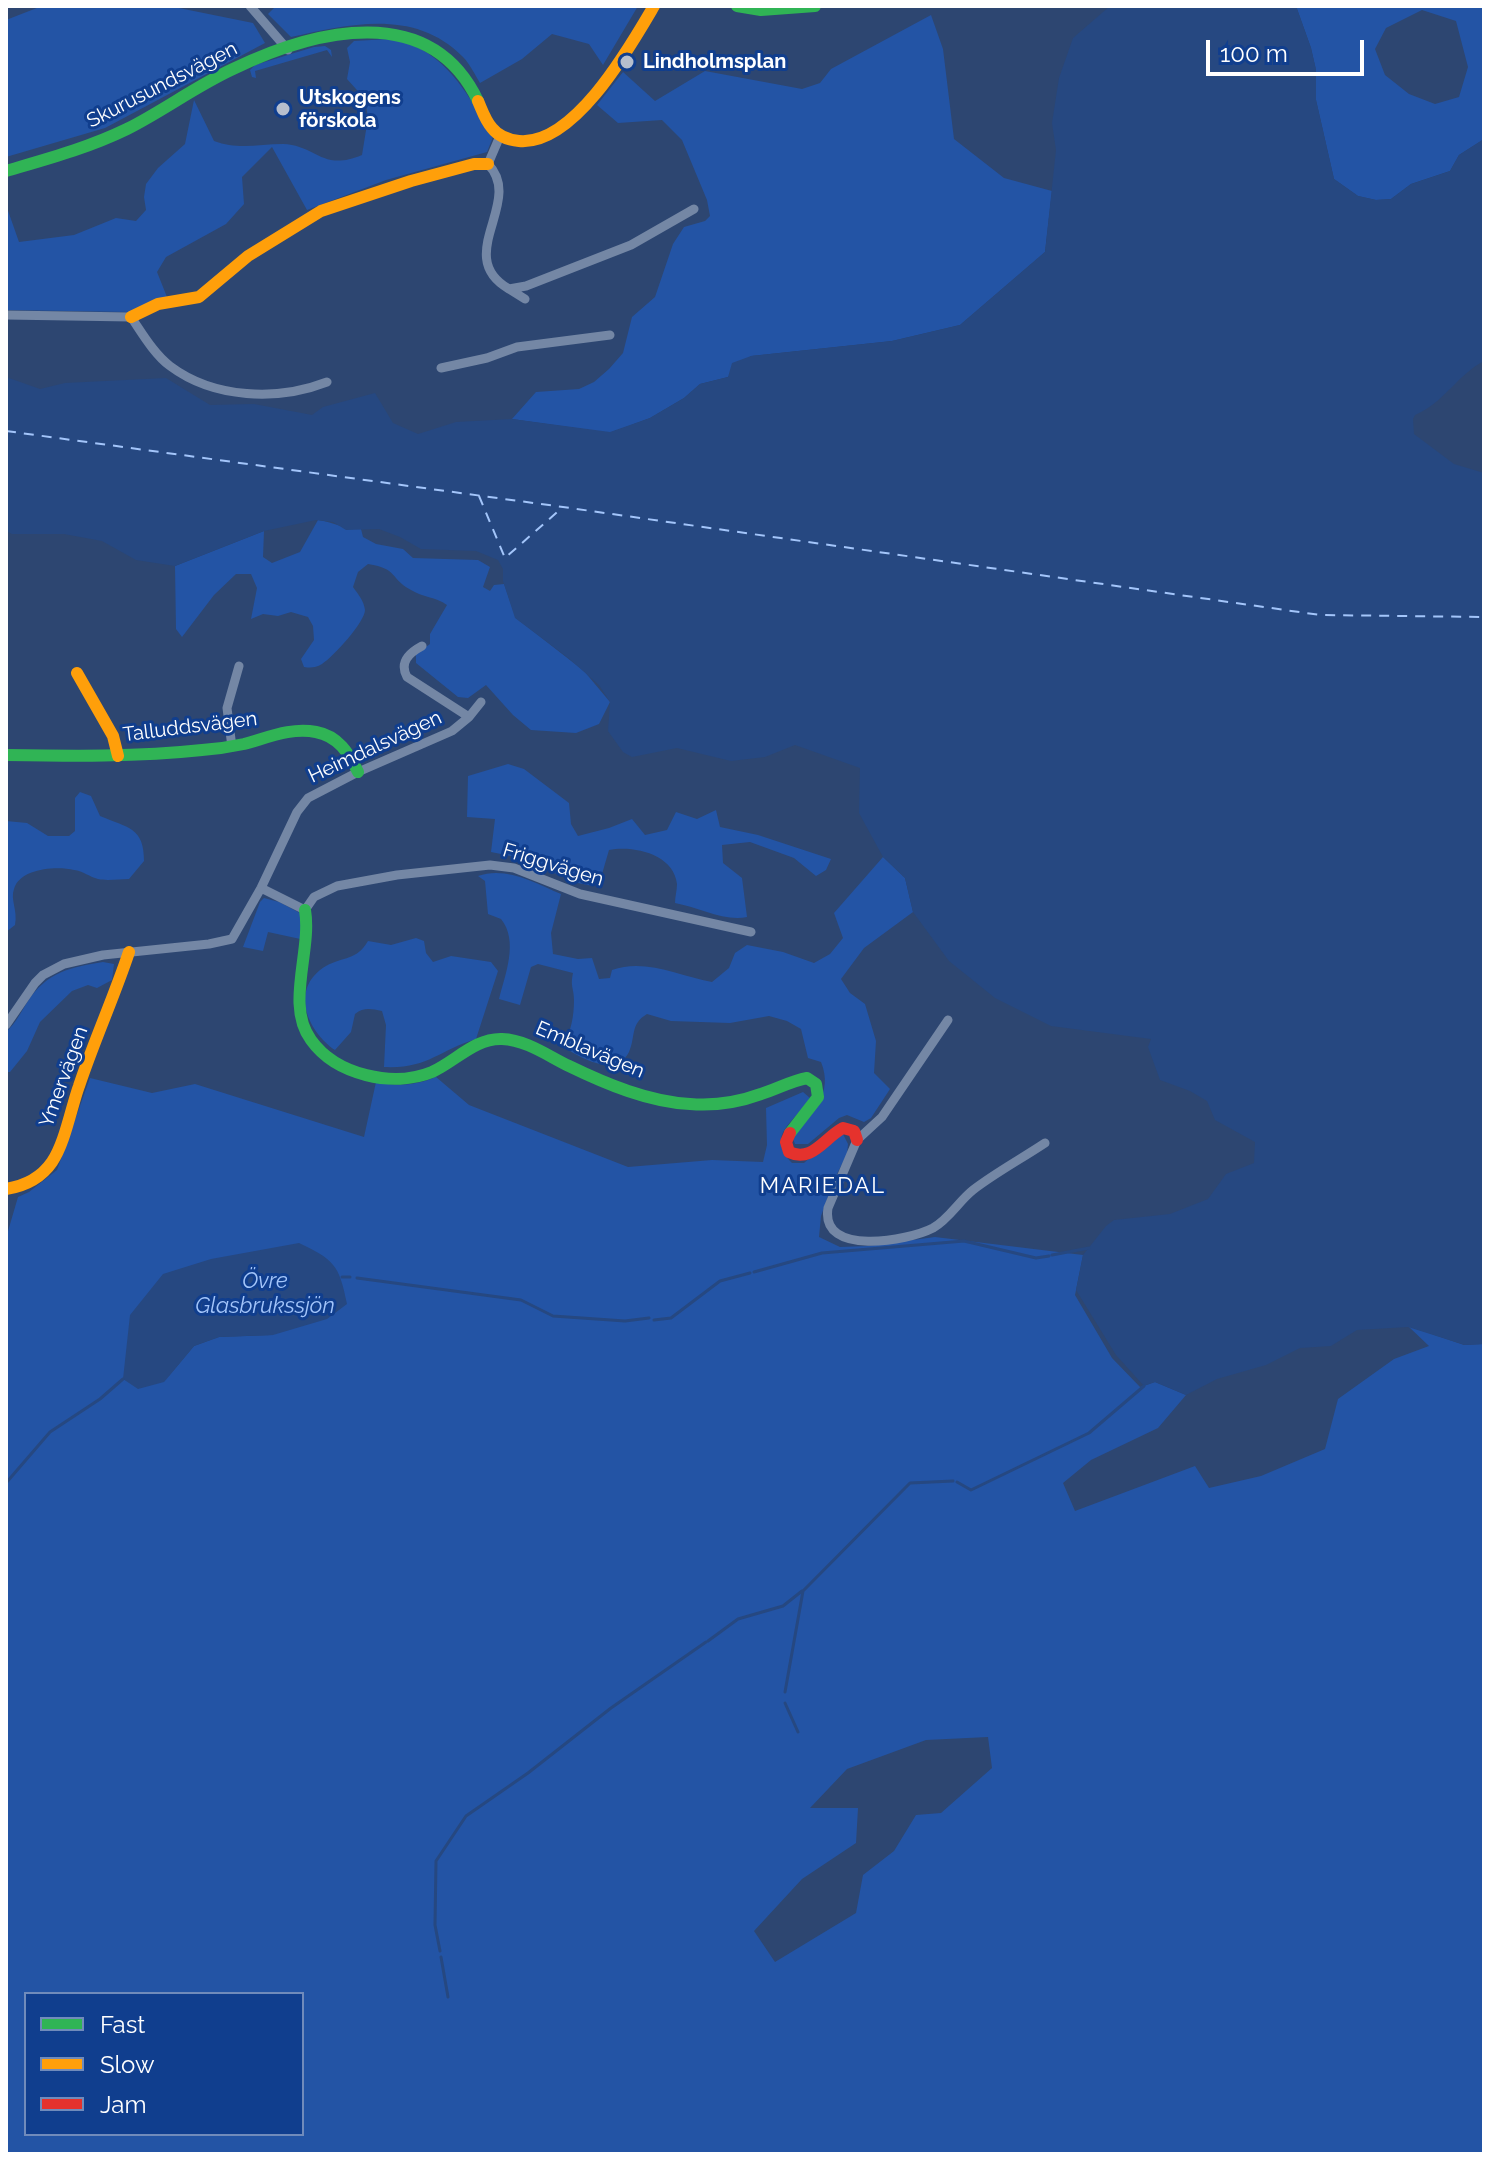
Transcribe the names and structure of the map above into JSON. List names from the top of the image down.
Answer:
{
  "streets": {
    "street": [
      "Skurusundsvägen",
      "Talluddsvägen",
      "Heimdalsvägen",
      "Friggvägen",
      "Emblavägen",
      "Ymervägen"
    ]
  },
  "crossings": [
    ["Talluddsvägen", "Heimdalsvägen"],
    ["Heimdalsvägen", "Ymervägen"],
    ["Friggvägen", "Emblavägen"]
  ],
  "districts": ["MARIEDAL"],
  "water": ["Övre Glasbrukssjön"],
  "places": ["Lindholmsplan", "Utskogens förskola"],
  "legend": ["Fast", "Slow", "Jam"],
  "scale_bar": "100 m"
}
